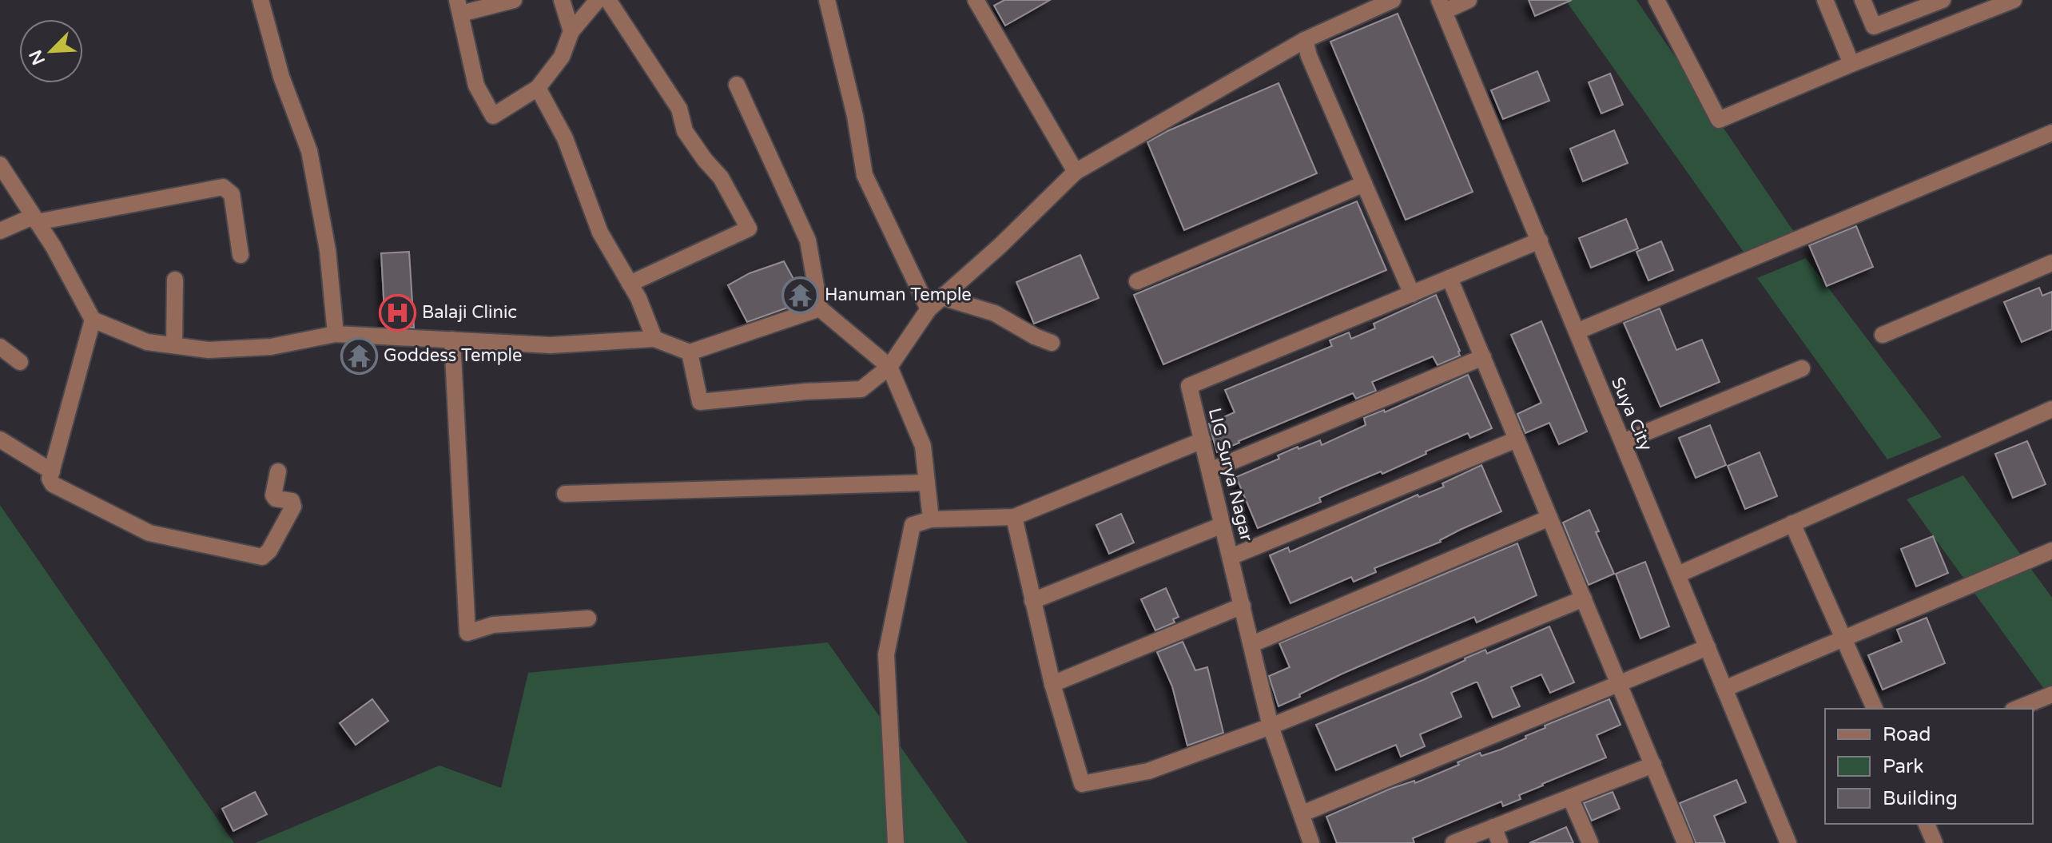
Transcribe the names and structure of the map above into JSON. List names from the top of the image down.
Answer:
{
  "streets": {
    "street": ["Suya City", "LIG Surya Nagar"]
  },
  "crossings": [
    ["Suya City", "LIG Surya Nagar"]
  ],
  "places": {
    "temple": ["Hanuman Temple", "Goddess Temple"],
    "hospital": ["Balaji Clinic"]
  },
  "legend": ["Road", "Park", "Building"],
  "north": "bottom left"
}
